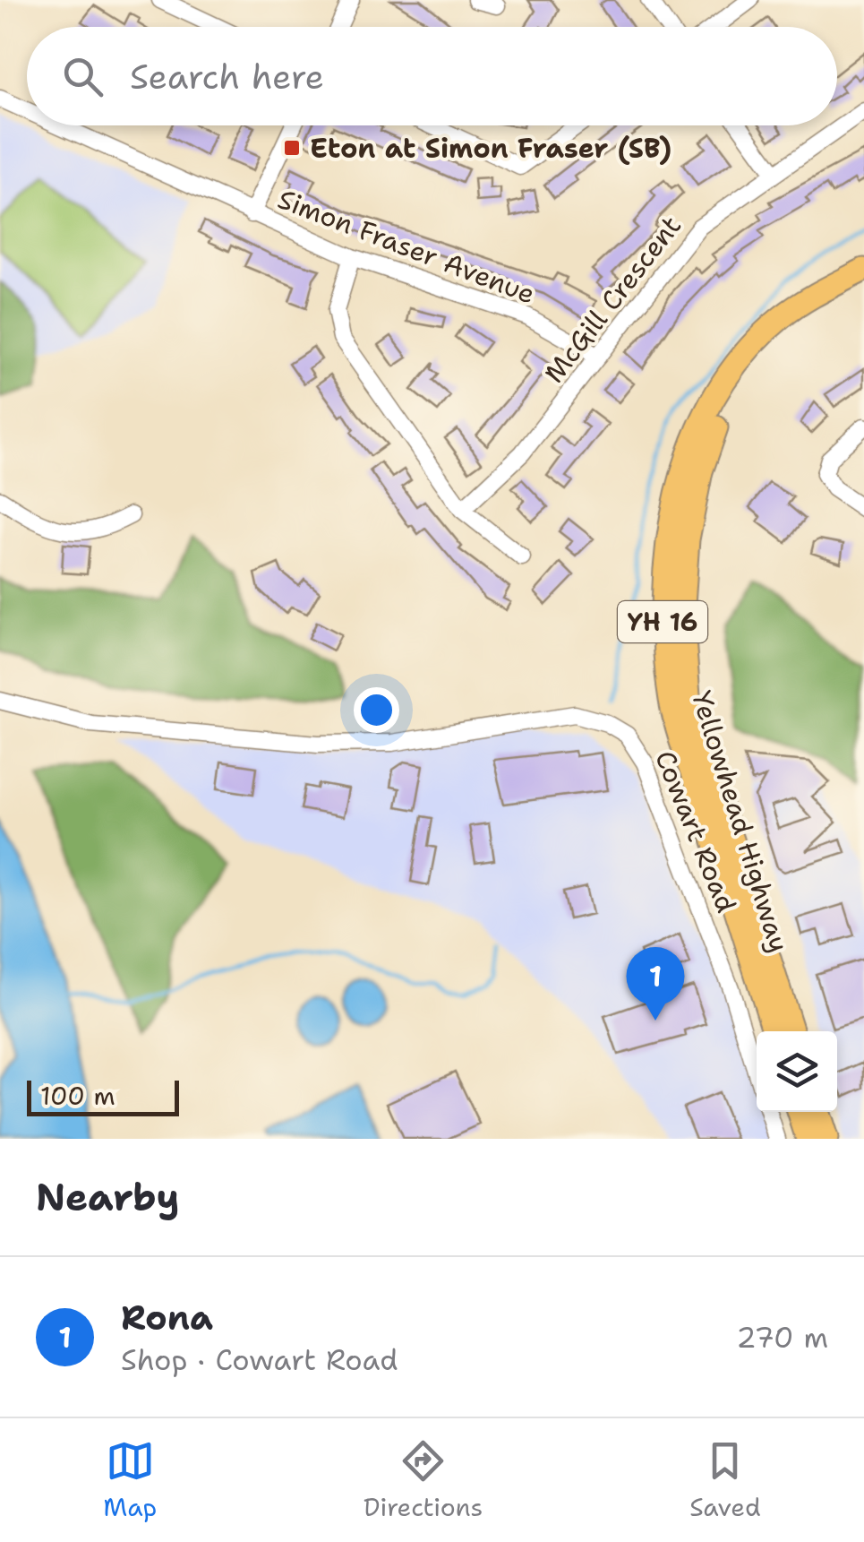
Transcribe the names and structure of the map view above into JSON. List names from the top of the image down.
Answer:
{
  "streets": {
    "highway": ["YH 16", "Yellowhead Highway"],
    "street": ["Simon Fraser Avenue", "McGill Crescent", "Cowart Road"]
  },
  "crossings": [
    ["Simon Fraser Avenue", "McGill Crescent"]
  ],
  "places": {
    "transit": ["Eton at Simon Fraser (SB)"]
  },
  "scale_bar": "100 m",
  "page": {
    "search": "Search here",
    "pins": "1",
    "scale": "100 m",
    "heading": "Nearby",
    "list": [
      {
        "mark": "1",
        "name": "Rona",
        "note": "Shop · Cowart Road",
        "value": "270 m"
      }
    ],
    "nav": ["Map", "Directions", "Saved"]
  }
}
